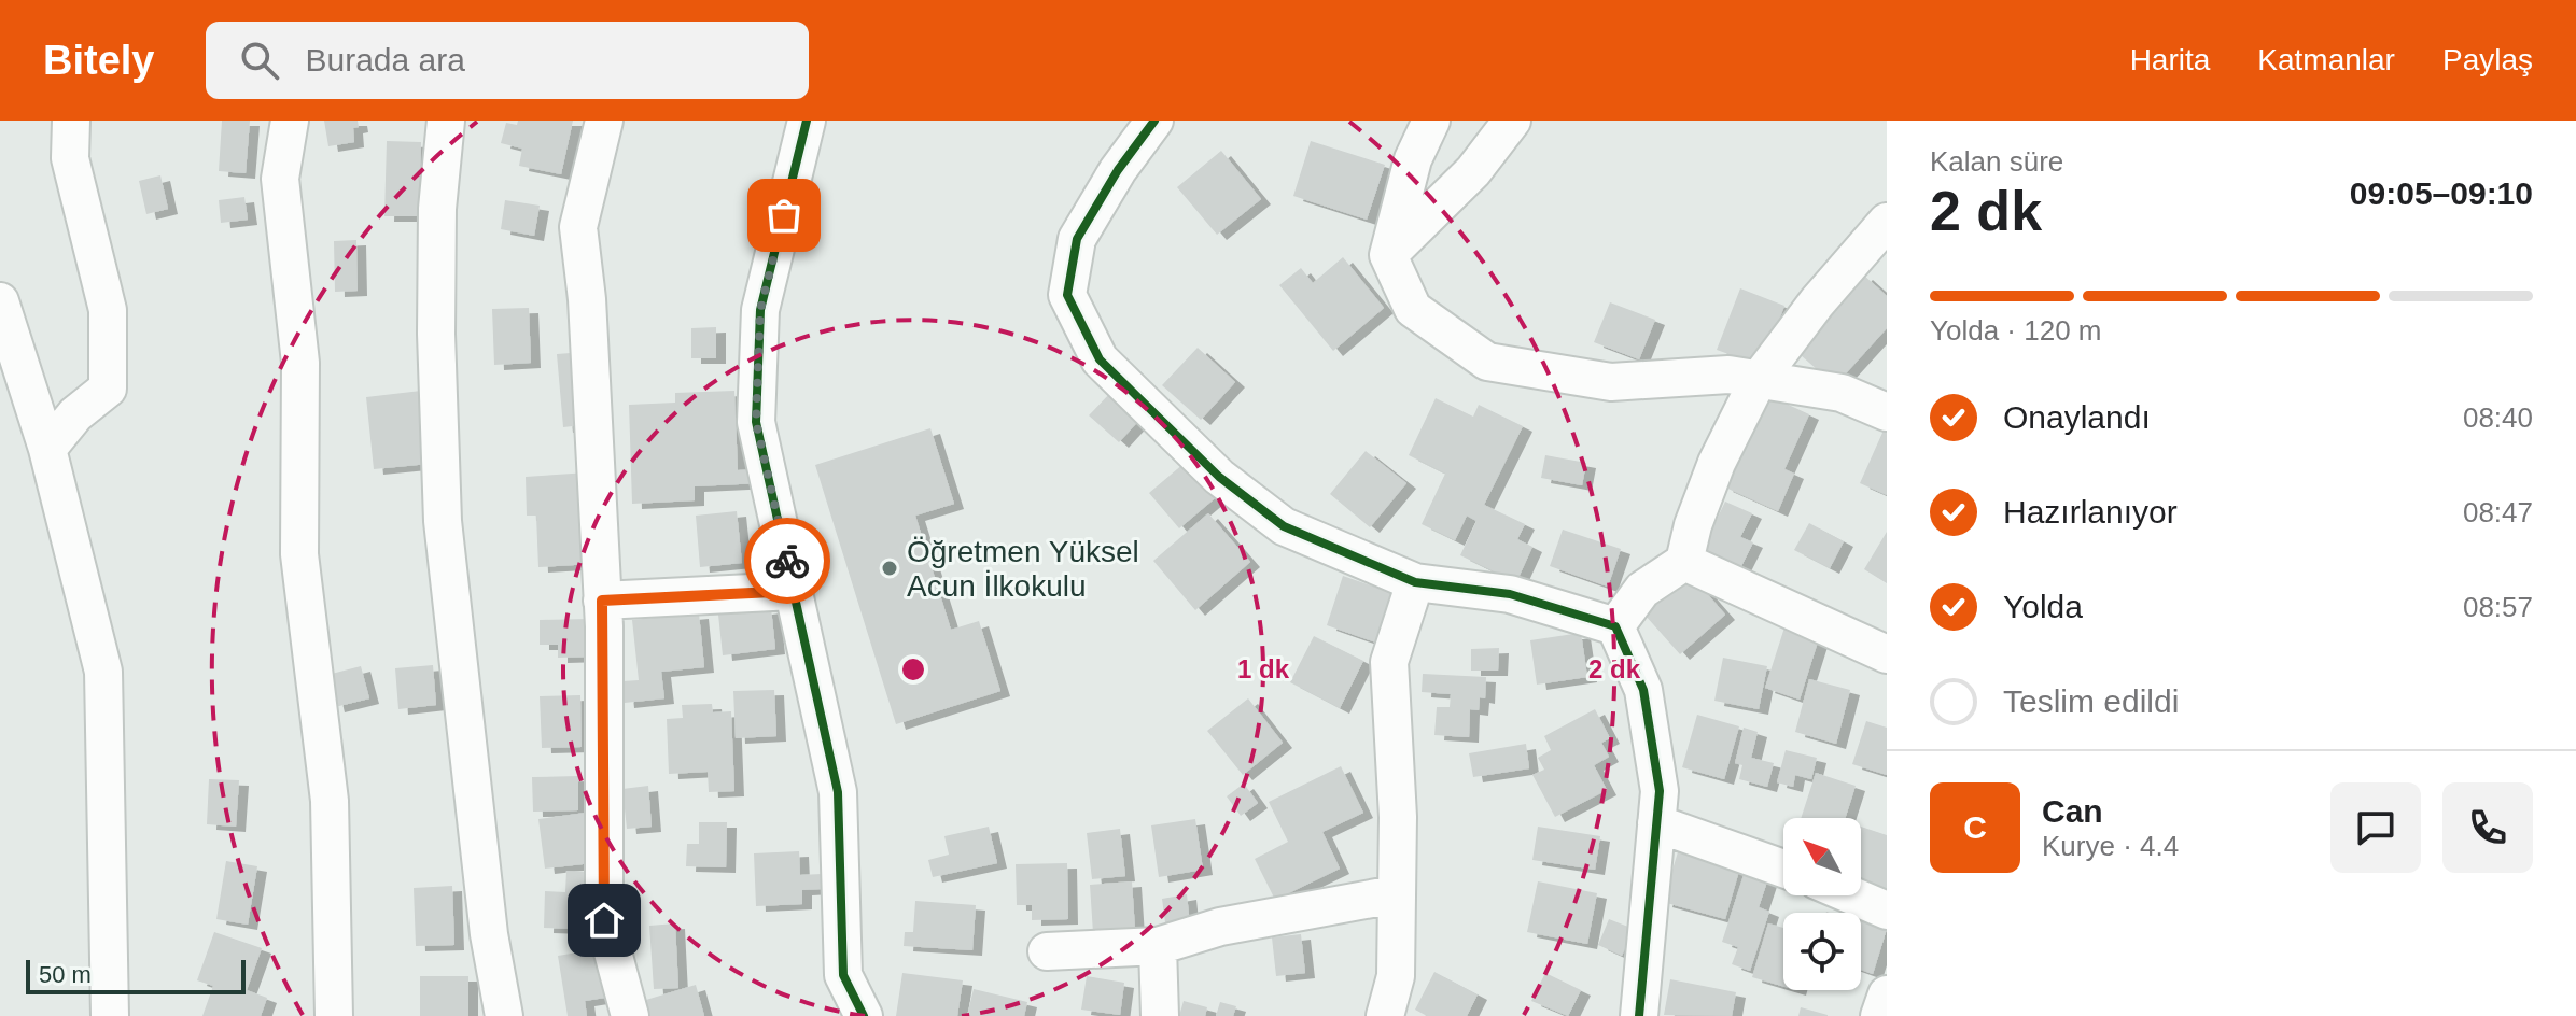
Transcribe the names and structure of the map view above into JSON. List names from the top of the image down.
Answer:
{
  "places": ["Öğretmen Yüksel Acun İlkokulu"],
  "scale_bar": "50 m",
  "north": "top left",
  "page": {
    "header": "Bitely",
    "search": "Burada ara",
    "nav": ["Harita", "Katmanlar", "Paylaş"],
    "heading": ["2 dk", "Kalan süre", "09:05–09:10"],
    "panel": ["Can", "Kurye · 4.4"],
    "bar": "Yolda · 120 m",
    "list": [
      ["Onaylandı", "08:40"],
      ["Hazırlanıyor", "08:47"],
      ["Yolda", "08:57"],
      "Teslim edildi"
    ],
    "round": "C",
    "scale": "50 m"
  },
  "rings": ["1 dk", "2 dk"]
}
